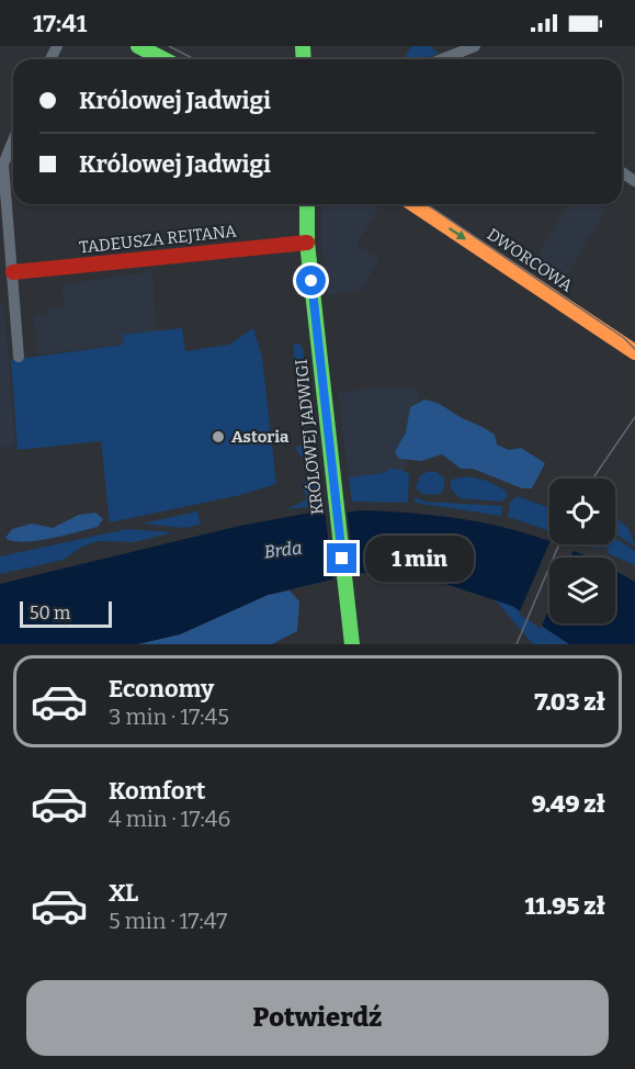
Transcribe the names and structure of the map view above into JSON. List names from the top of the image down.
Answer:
{
  "streets": {
    "street": ["TADEUSZA REJTANA", "DWORCOWA", "KRÓLOWEJ JADWIGI"]
  },
  "crossings": [
    ["TADEUSZA REJTANA", "KRÓLOWEJ JADWIGI"]
  ],
  "one_way": ["DWORCOWA"],
  "water": ["Brda"],
  "places": ["Astoria"],
  "scale_bar": "50 m",
  "page": {
    "status": "17:41",
    "banner": ["Królowej Jadwigi", "Królowej Jadwigi"],
    "bubble": "1 min",
    "scale": "50 m",
    "list": [
      {
        "name": "Economy",
        "note": "3 min · 17:45",
        "value": "7.03 zł"
      },
      {
        "name": "Komfort",
        "note": "4 min · 17:46",
        "value": "9.49 zł"
      },
      {
        "name": "XL",
        "note": "5 min · 17:47",
        "value": "11.95 zł"
      }
    ],
    "buttons": "Potwierdź"
  }
}
